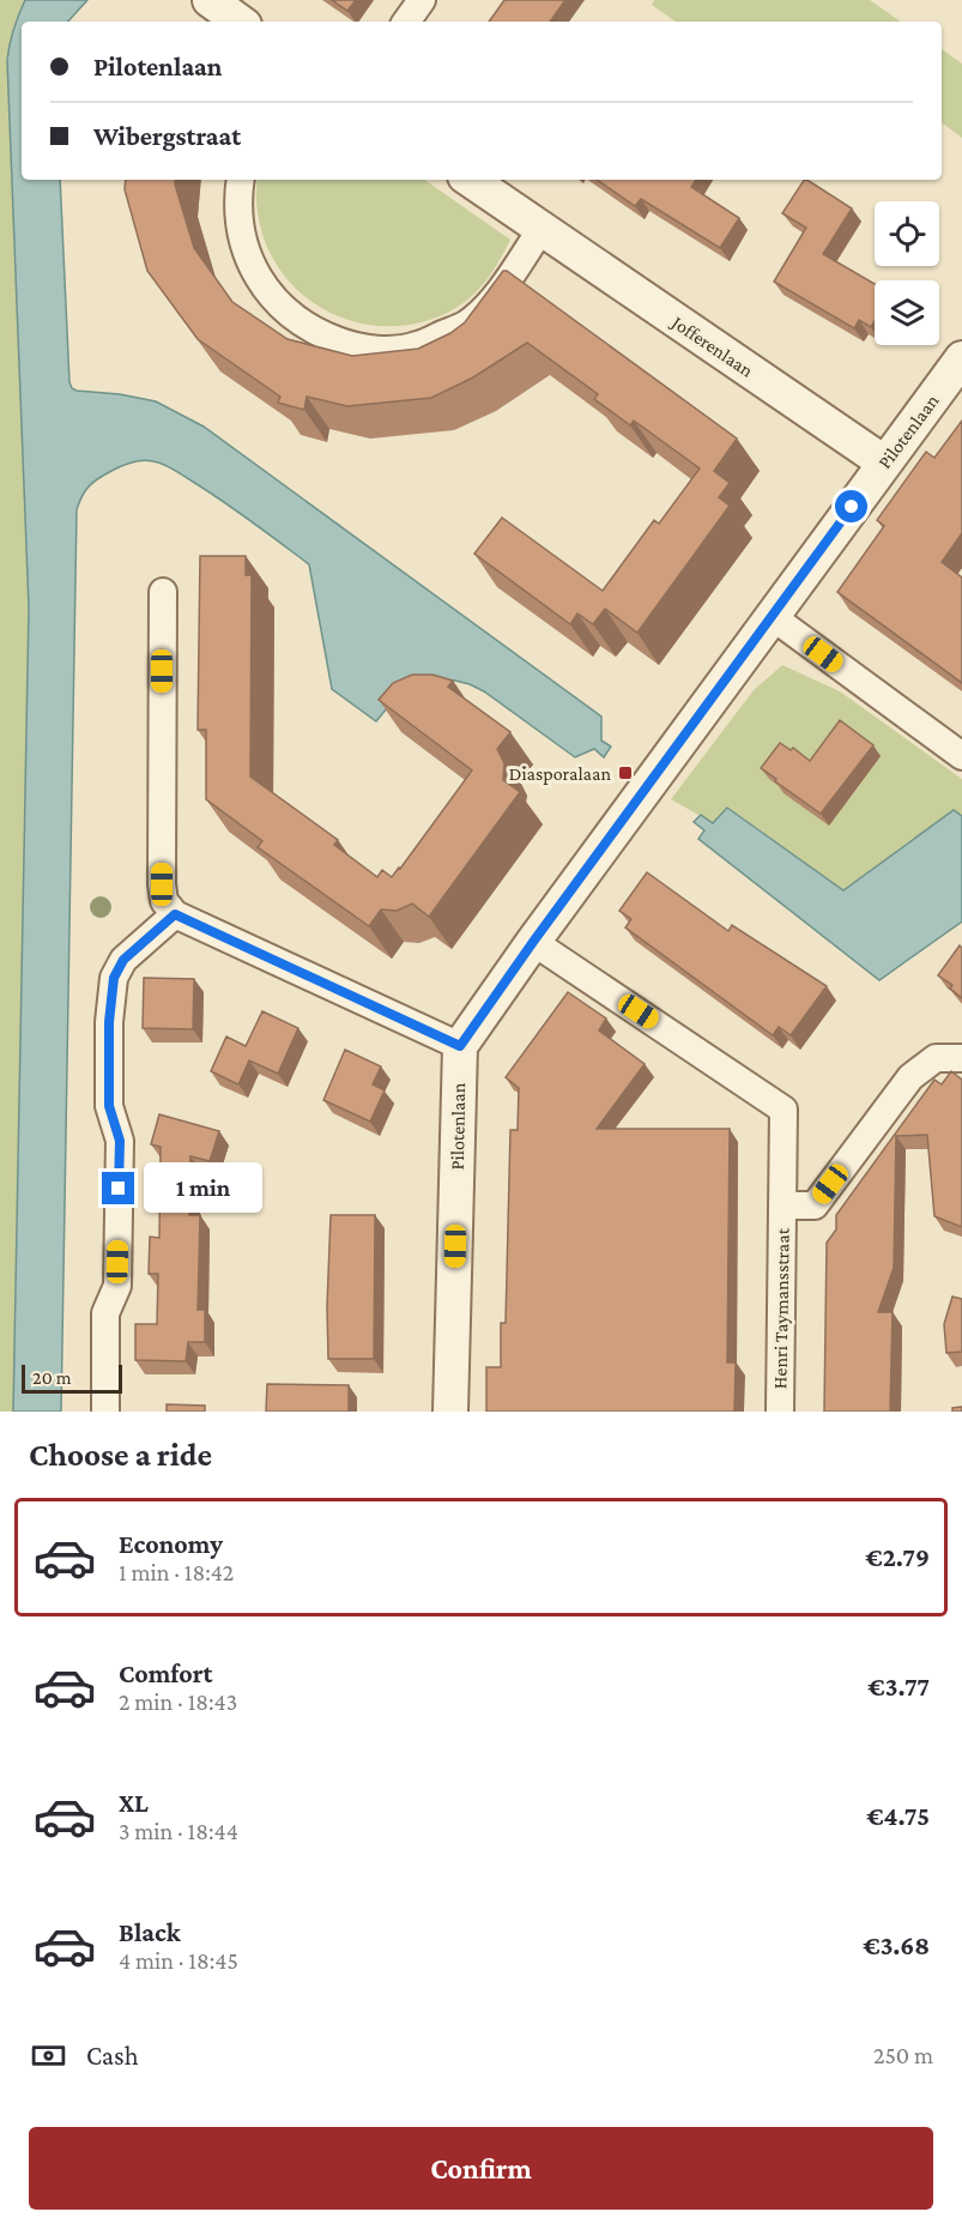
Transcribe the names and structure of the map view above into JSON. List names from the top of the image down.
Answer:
{
  "streets": {
    "street": ["Jofferenlaan", "Pilotenlaan", "Henri Taymansstraat"]
  },
  "crossings": [
    ["Jofferenlaan", "Pilotenlaan"],
    ["Pilotenlaan", "Henri Taymansstraat"]
  ],
  "places": {
    "transit": ["Diasporalaan"]
  },
  "scale_bar": "20 m",
  "page": {
    "banner": ["Pilotenlaan", "Wibergstraat"],
    "bubble": "1 min",
    "scale": "20 m",
    "heading": "Choose a ride",
    "list": [
      {
        "name": "Economy",
        "note": "1 min · 18:42",
        "value": "€2.79"
      },
      {
        "name": "Comfort",
        "note": "2 min · 18:43",
        "value": "€3.77"
      },
      {
        "name": "XL",
        "note": "3 min · 18:44",
        "value": "€4.75"
      },
      {
        "name": "Black",
        "note": "4 min · 18:45",
        "value": "€3.68"
      }
    ],
    "pay": ["Cash", "250 m"],
    "buttons": "Confirm"
  }
}
